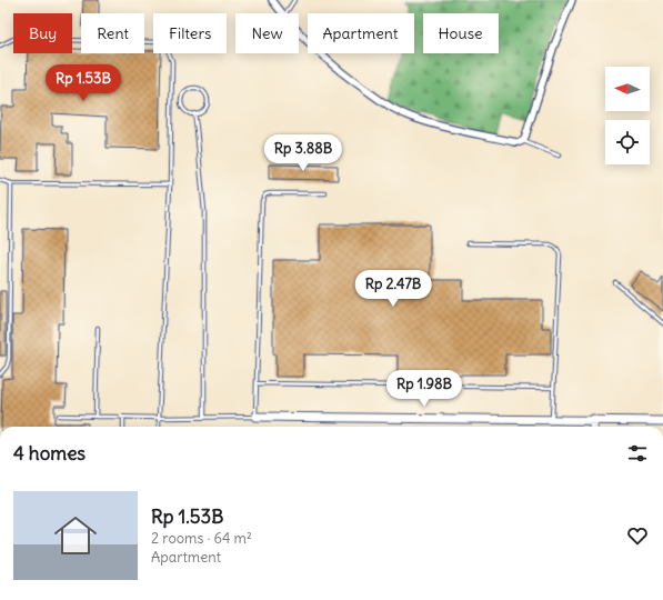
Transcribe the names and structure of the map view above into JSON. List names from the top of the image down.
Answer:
{
  "north": "left",
  "page": {
    "chip": [
      "Buy",
      "Rent",
      "Filters",
      "New",
      "Apartment",
      "House"
    ],
    "price": [
      "Rp 1.53B",
      "Rp 3.88B",
      "Rp 2.47B",
      "Rp 1.98B"
    ],
    "heading": "4 homes",
    "list": [
      {
        "name": "Rp 1.53B",
        "note": "2 rooms · 64 m² · Apartment"
      }
    ]
  }
}
